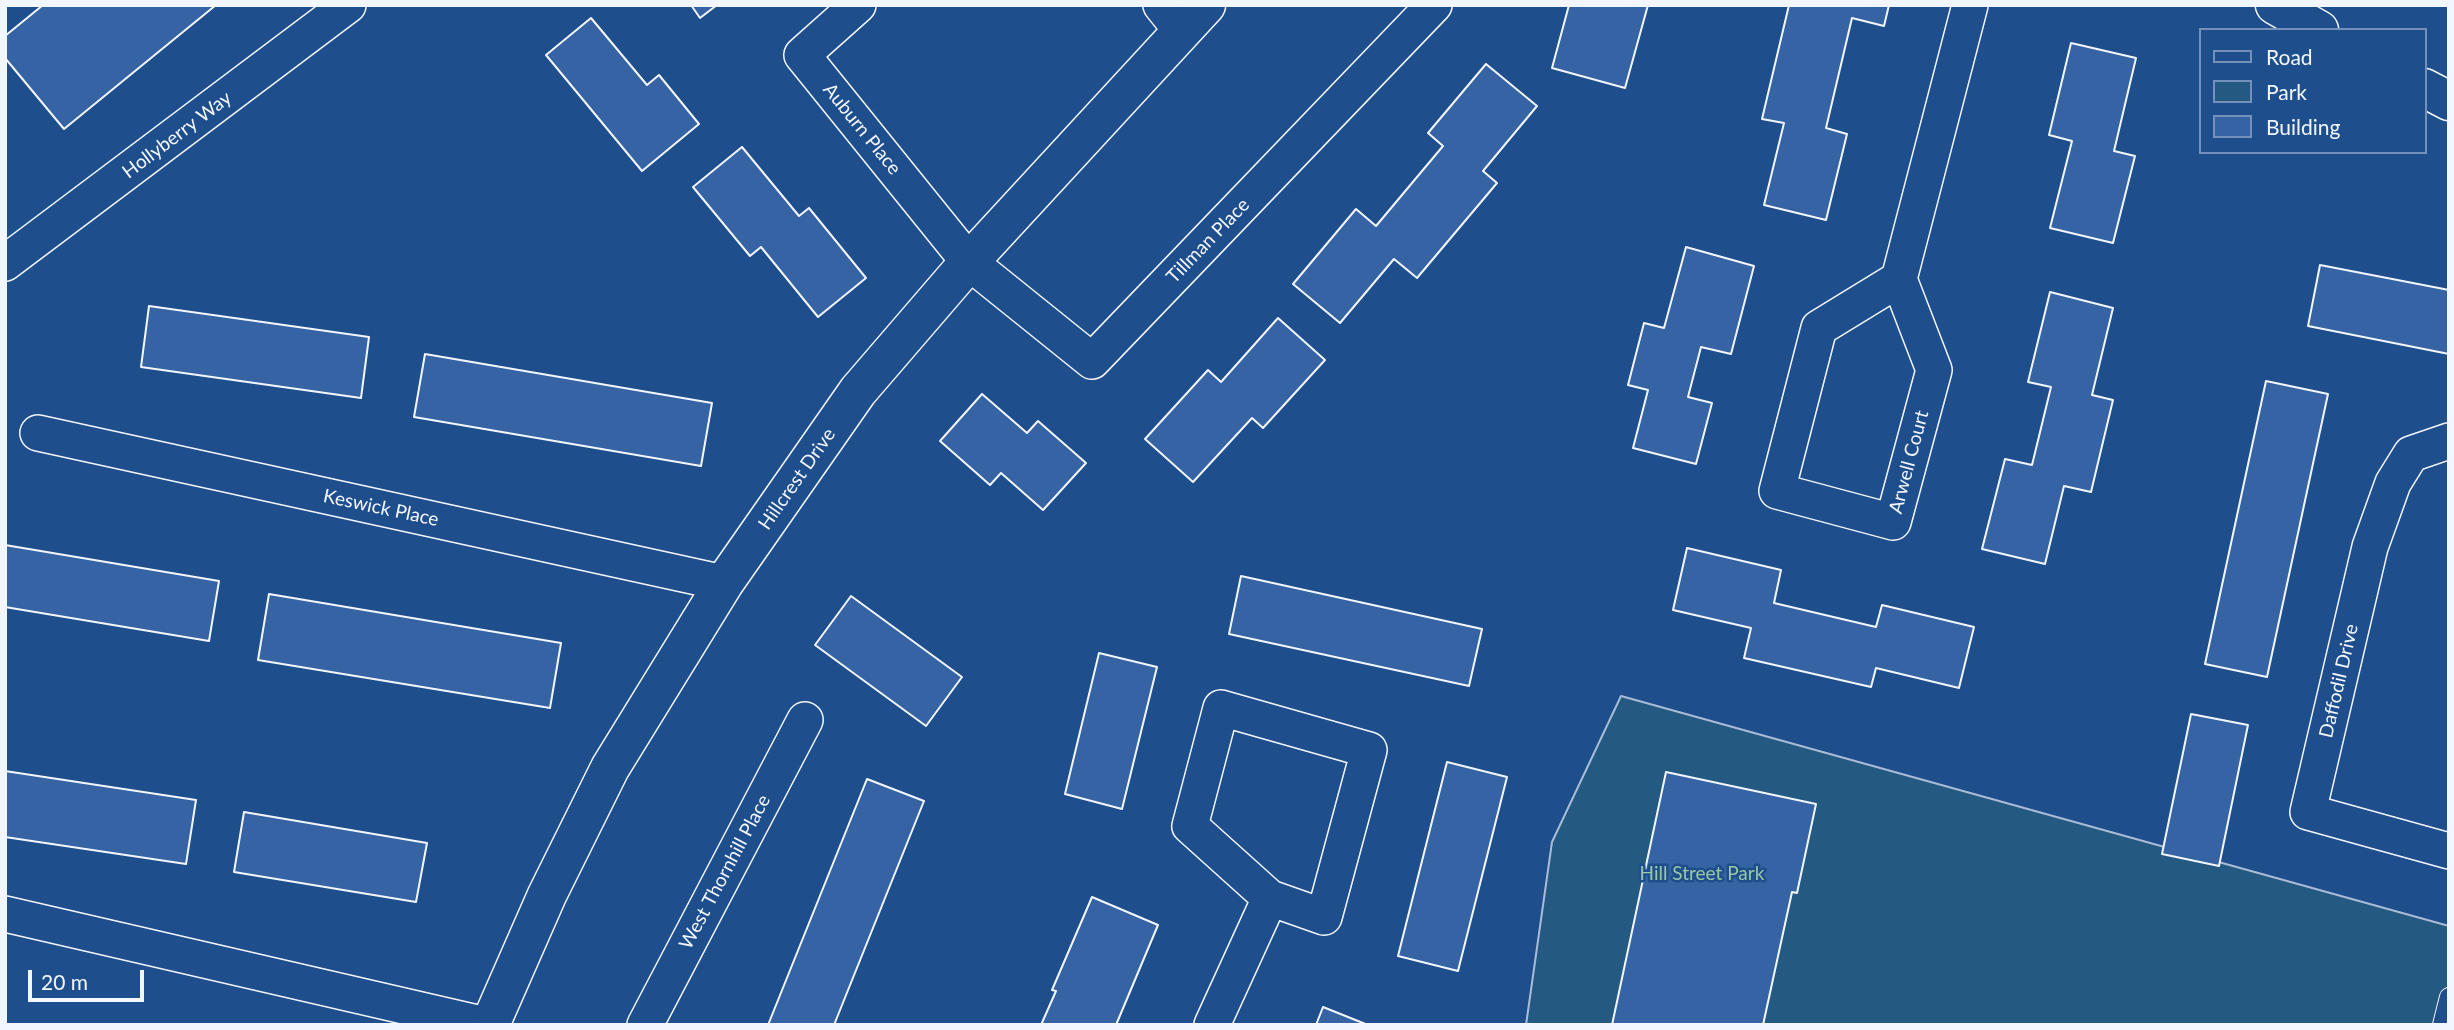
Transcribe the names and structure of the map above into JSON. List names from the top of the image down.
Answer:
{
  "streets": {
    "street": [
      "Auburn Place",
      "Hollyberry Way",
      "Tillman Place",
      "Arwell Court",
      "Hillcrest Drive",
      "Keswick Place",
      "Daffodil Drive",
      "West Thornhill Place"
    ]
  },
  "crossings": [
    ["Auburn Place", "Tillman Place"],
    ["Auburn Place", "Hillcrest Drive"],
    ["Tillman Place", "Hillcrest Drive"],
    ["Hillcrest Drive", "Keswick Place"]
  ],
  "parks": ["Hill Street Park"],
  "legend": ["Road", "Park", "Building"],
  "scale_bar": "20 m"
}
